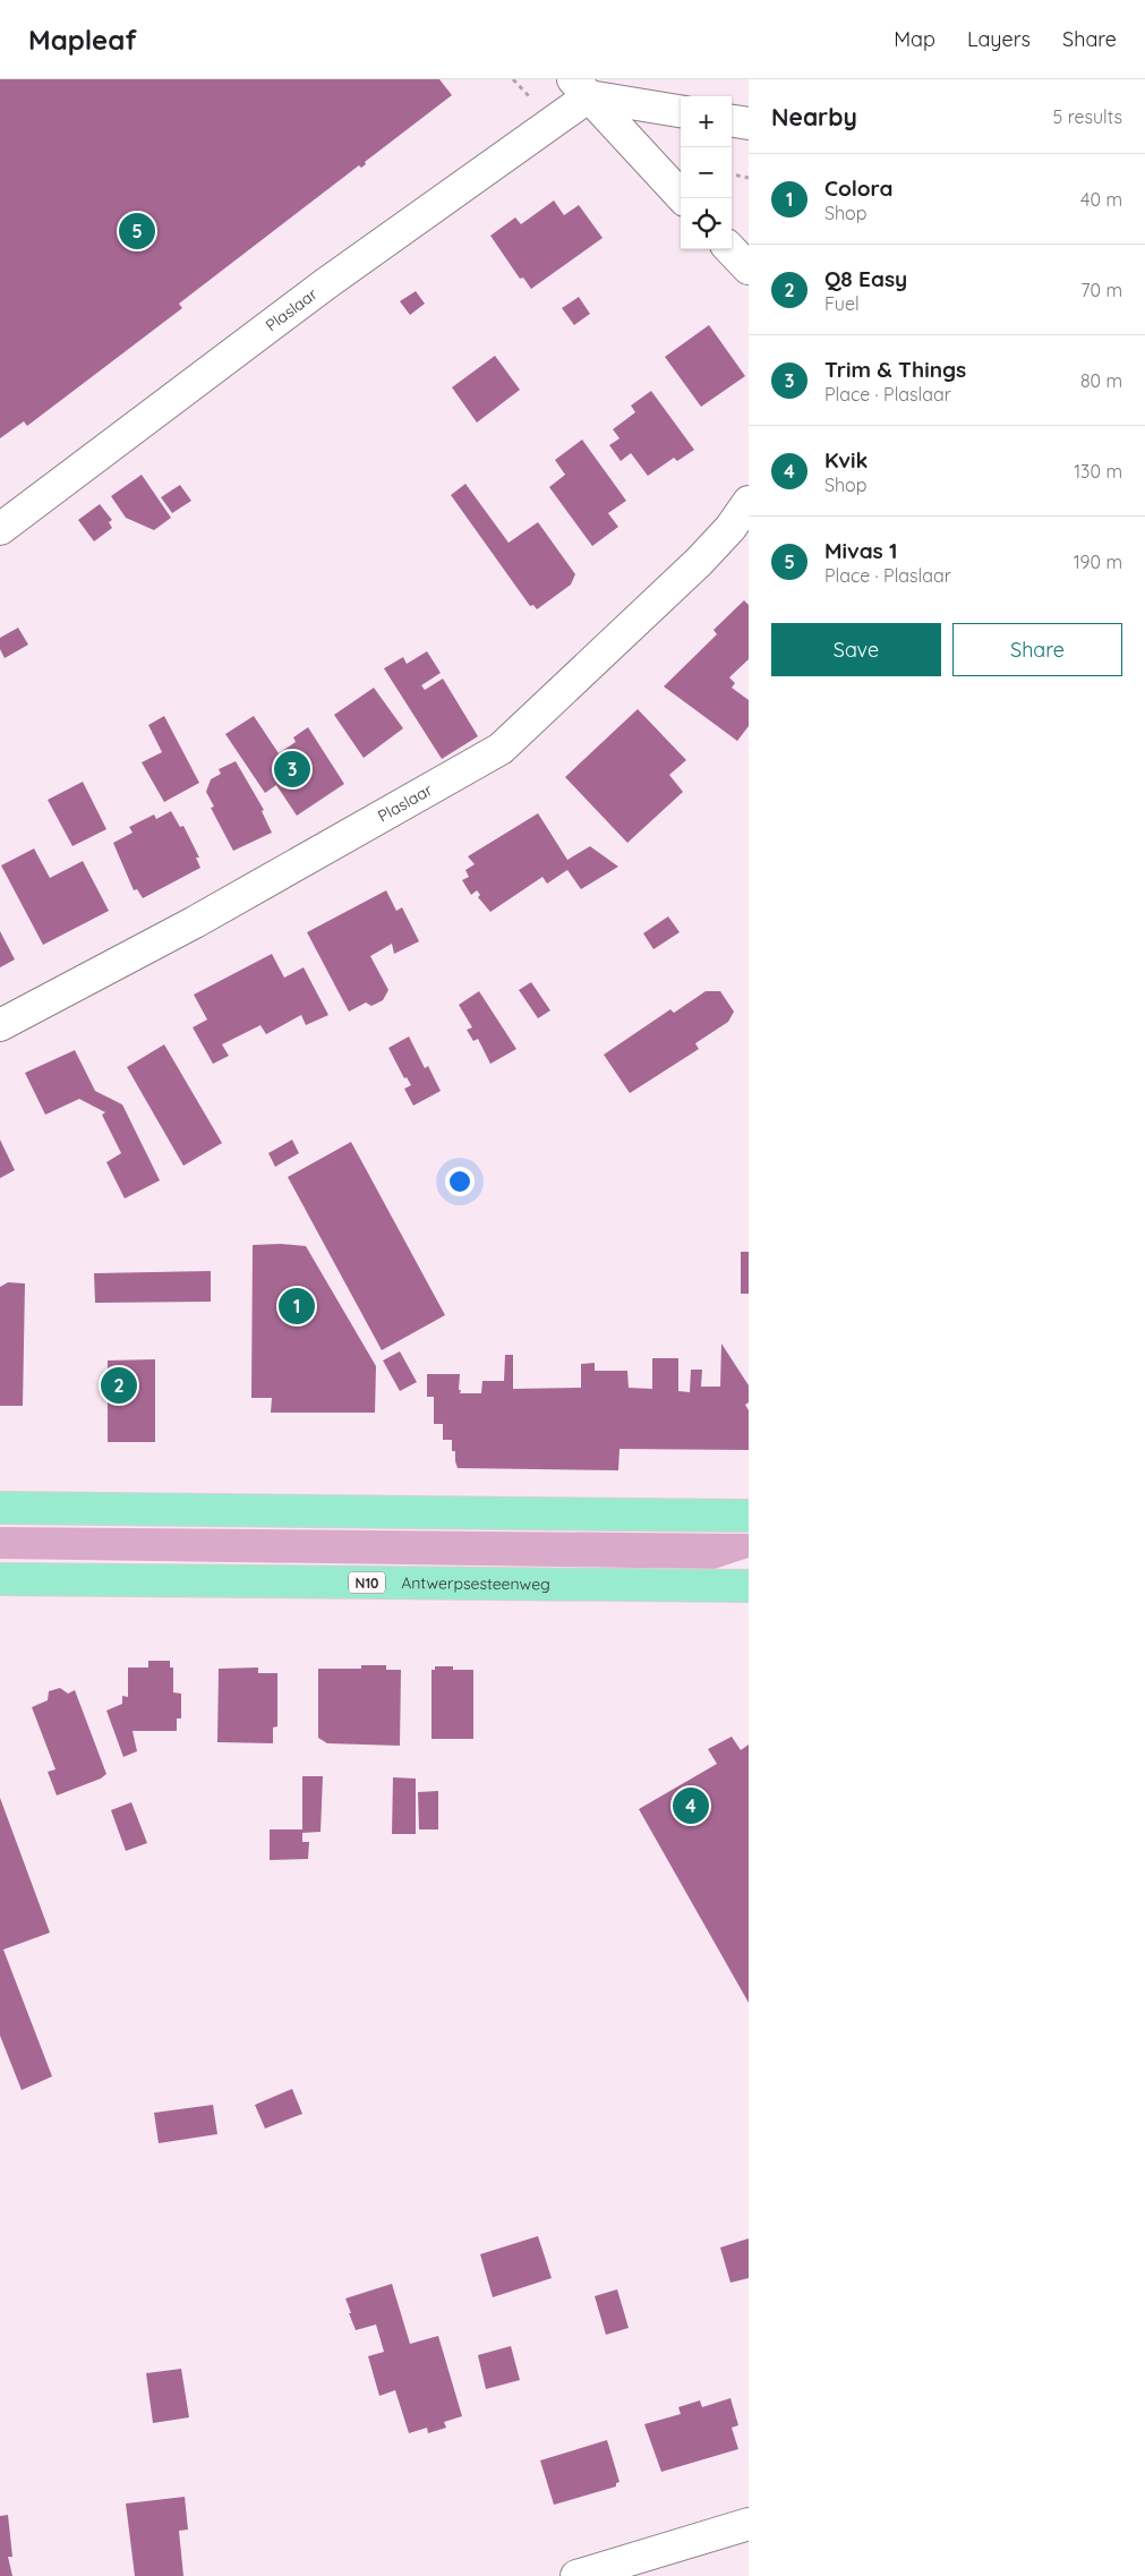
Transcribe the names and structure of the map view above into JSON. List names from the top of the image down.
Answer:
{
  "streets": {
    "main road": ["N10", "Antwerpsesteenweg"],
    "street": ["Plaslaar"]
  },
  "page": {
    "header": "Mapleaf",
    "nav": ["Map", "Layers", "Share"],
    "heading": ["Nearby", "5 results"],
    "map_buttons": ["+", "−"],
    "list": [
      {
        "mark": "1",
        "name": "Colora",
        "note": "Shop",
        "value": "40 m"
      },
      {
        "mark": "2",
        "name": "Q8 Easy",
        "note": "Fuel",
        "value": "70 m"
      },
      {
        "mark": "3",
        "name": "Trim & Things",
        "note": "Place · Plaslaar",
        "value": "80 m"
      },
      {
        "mark": "4",
        "name": "Kvik",
        "note": "Shop",
        "value": "130 m"
      },
      {
        "mark": "5",
        "name": "Mivas 1",
        "note": "Place · Plaslaar",
        "value": "190 m"
      }
    ],
    "pins": [
      "5",
      "3",
      "1",
      "2",
      "4"
    ],
    "buttons": ["Save", "Share"]
  }
}
